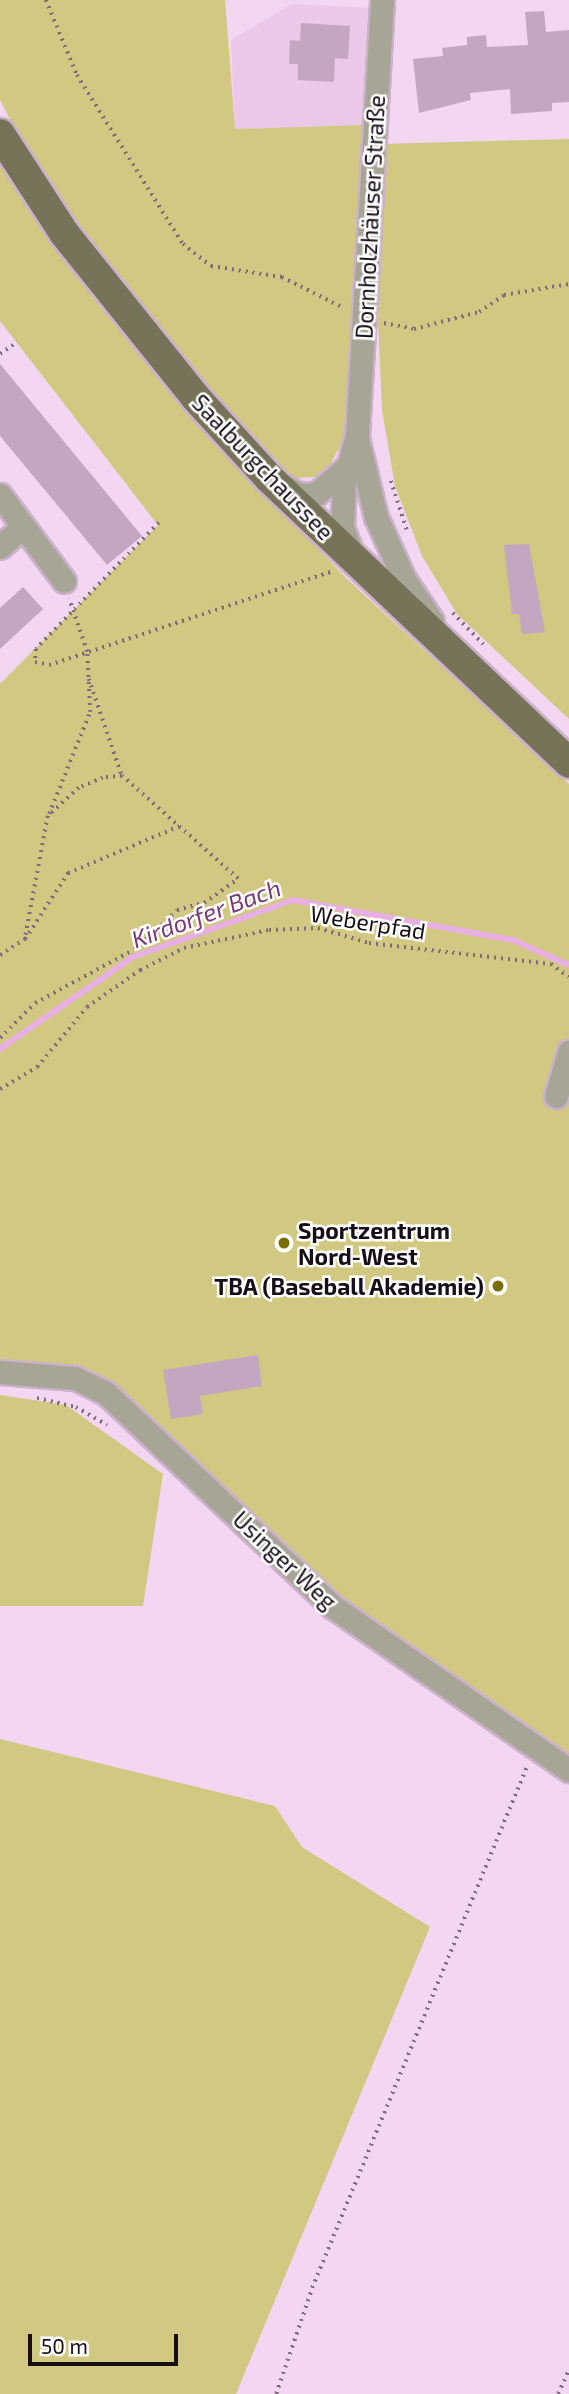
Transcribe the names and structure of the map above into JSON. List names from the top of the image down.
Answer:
{
  "streets": {
    "main road": ["Saalburgchaussee"],
    "street": ["Dornholzhäuser Straße", "Usinger Weg"],
    "path": ["Weberpfad"]
  },
  "crossings": [
    ["Dornholzhäuser Straße", "Saalburgchaussee"]
  ],
  "water": ["Kirdorfer Bach"],
  "places": ["Sportzentrum Nord-West", "TBA (Baseball Akademie)"],
  "scale_bar": "50 m"
}
